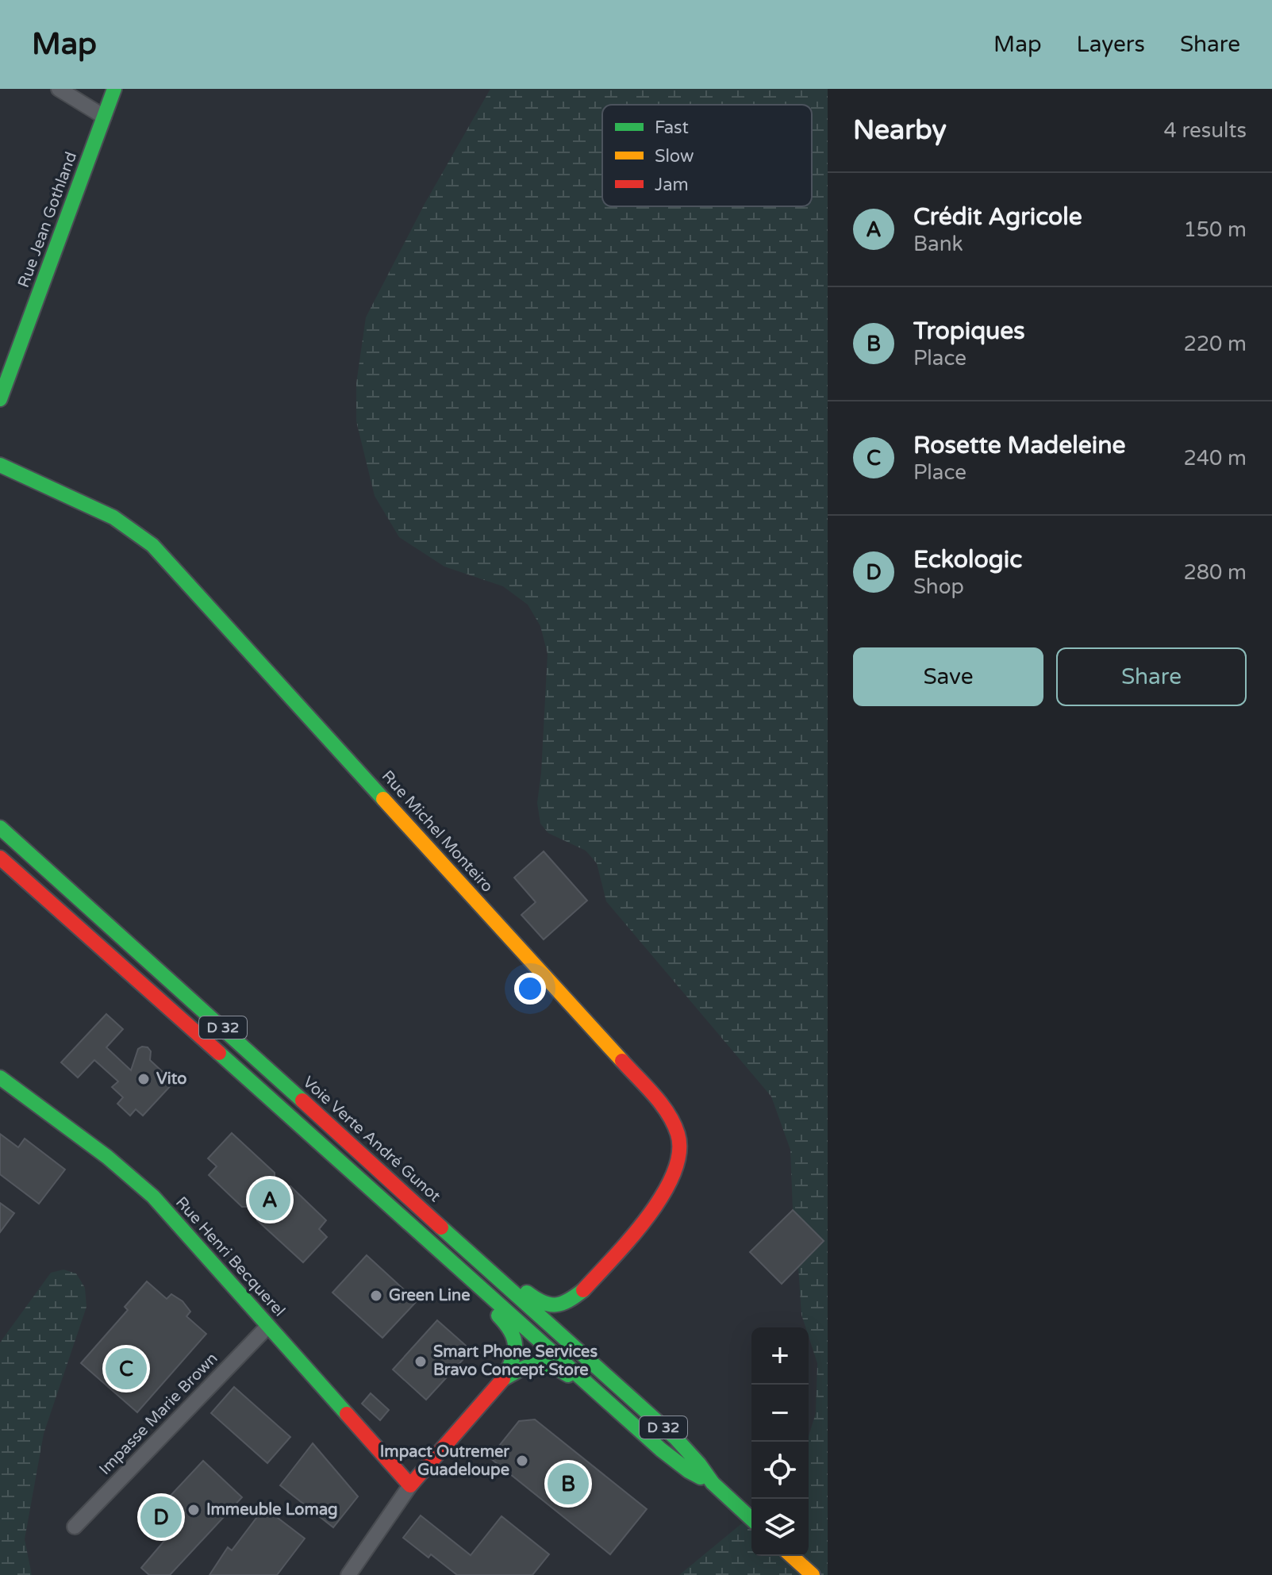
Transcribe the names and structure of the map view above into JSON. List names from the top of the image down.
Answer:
{
  "streets": {
    "main road": [
      "Rue Jean Gothland",
      "Rue Michel Monteiro",
      "D 32",
      "Voie Verte André Gunot",
      "Rue Henri Becquerel"
    ],
    "street": ["Impasse Marie Brown"]
  },
  "crossings": [
    ["Rue Henri Becquerel", "Impasse Marie Brown"]
  ],
  "places": [
    "Vito",
    "Green Line",
    "Smart Phone Services Bravo Concept Store",
    "Impact Outremer Guadeloupe",
    "Immeuble Lomag"
  ],
  "legend": ["Fast", "Slow", "Jam"],
  "page": {
    "header": "Map",
    "nav": ["Map", "Layers", "Share"],
    "heading": ["Nearby", "4 results"],
    "list": [
      {
        "mark": "A",
        "name": "Crédit Agricole",
        "note": "Bank",
        "value": "150 m"
      },
      {
        "mark": "B",
        "name": "Tropiques",
        "note": "Place",
        "value": "220 m"
      },
      {
        "mark": "C",
        "name": "Rosette Madeleine",
        "note": "Place",
        "value": "240 m"
      },
      {
        "mark": "D",
        "name": "Eckologic",
        "note": "Shop",
        "value": "280 m"
      }
    ],
    "buttons": ["Save", "Share"],
    "pins": [
      "A",
      "C",
      "B",
      "D"
    ],
    "map_buttons": ["+", "−"]
  }
}
